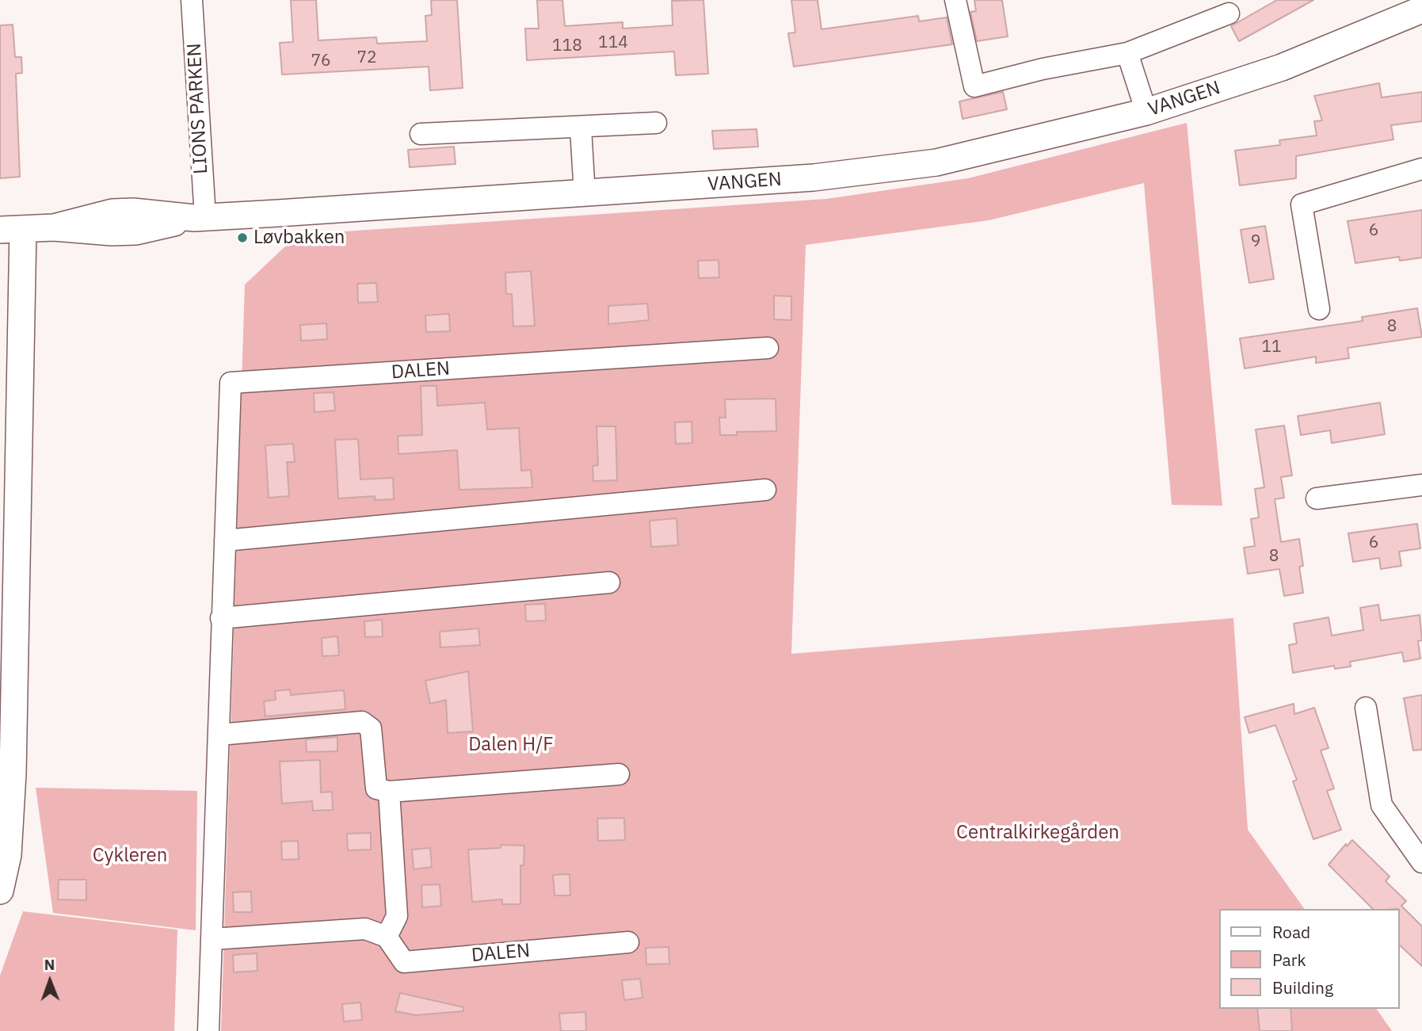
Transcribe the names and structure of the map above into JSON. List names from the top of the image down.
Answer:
{
  "streets": {
    "street": ["VANGEN", "LIONS PARKEN", "DALEN"]
  },
  "crossings": [
    ["VANGEN", "LIONS PARKEN"]
  ],
  "parks": ["Dalen H/F", "Centralkirkegården", "Cykleren"],
  "places": ["Løvbakken"],
  "house_numbers": [
    "114",
    "118",
    "72",
    "76",
    "6",
    "9",
    "8",
    "11",
    "6",
    "8"
  ],
  "legend": ["Road", "Park", "Building"],
  "north": "top"
}
